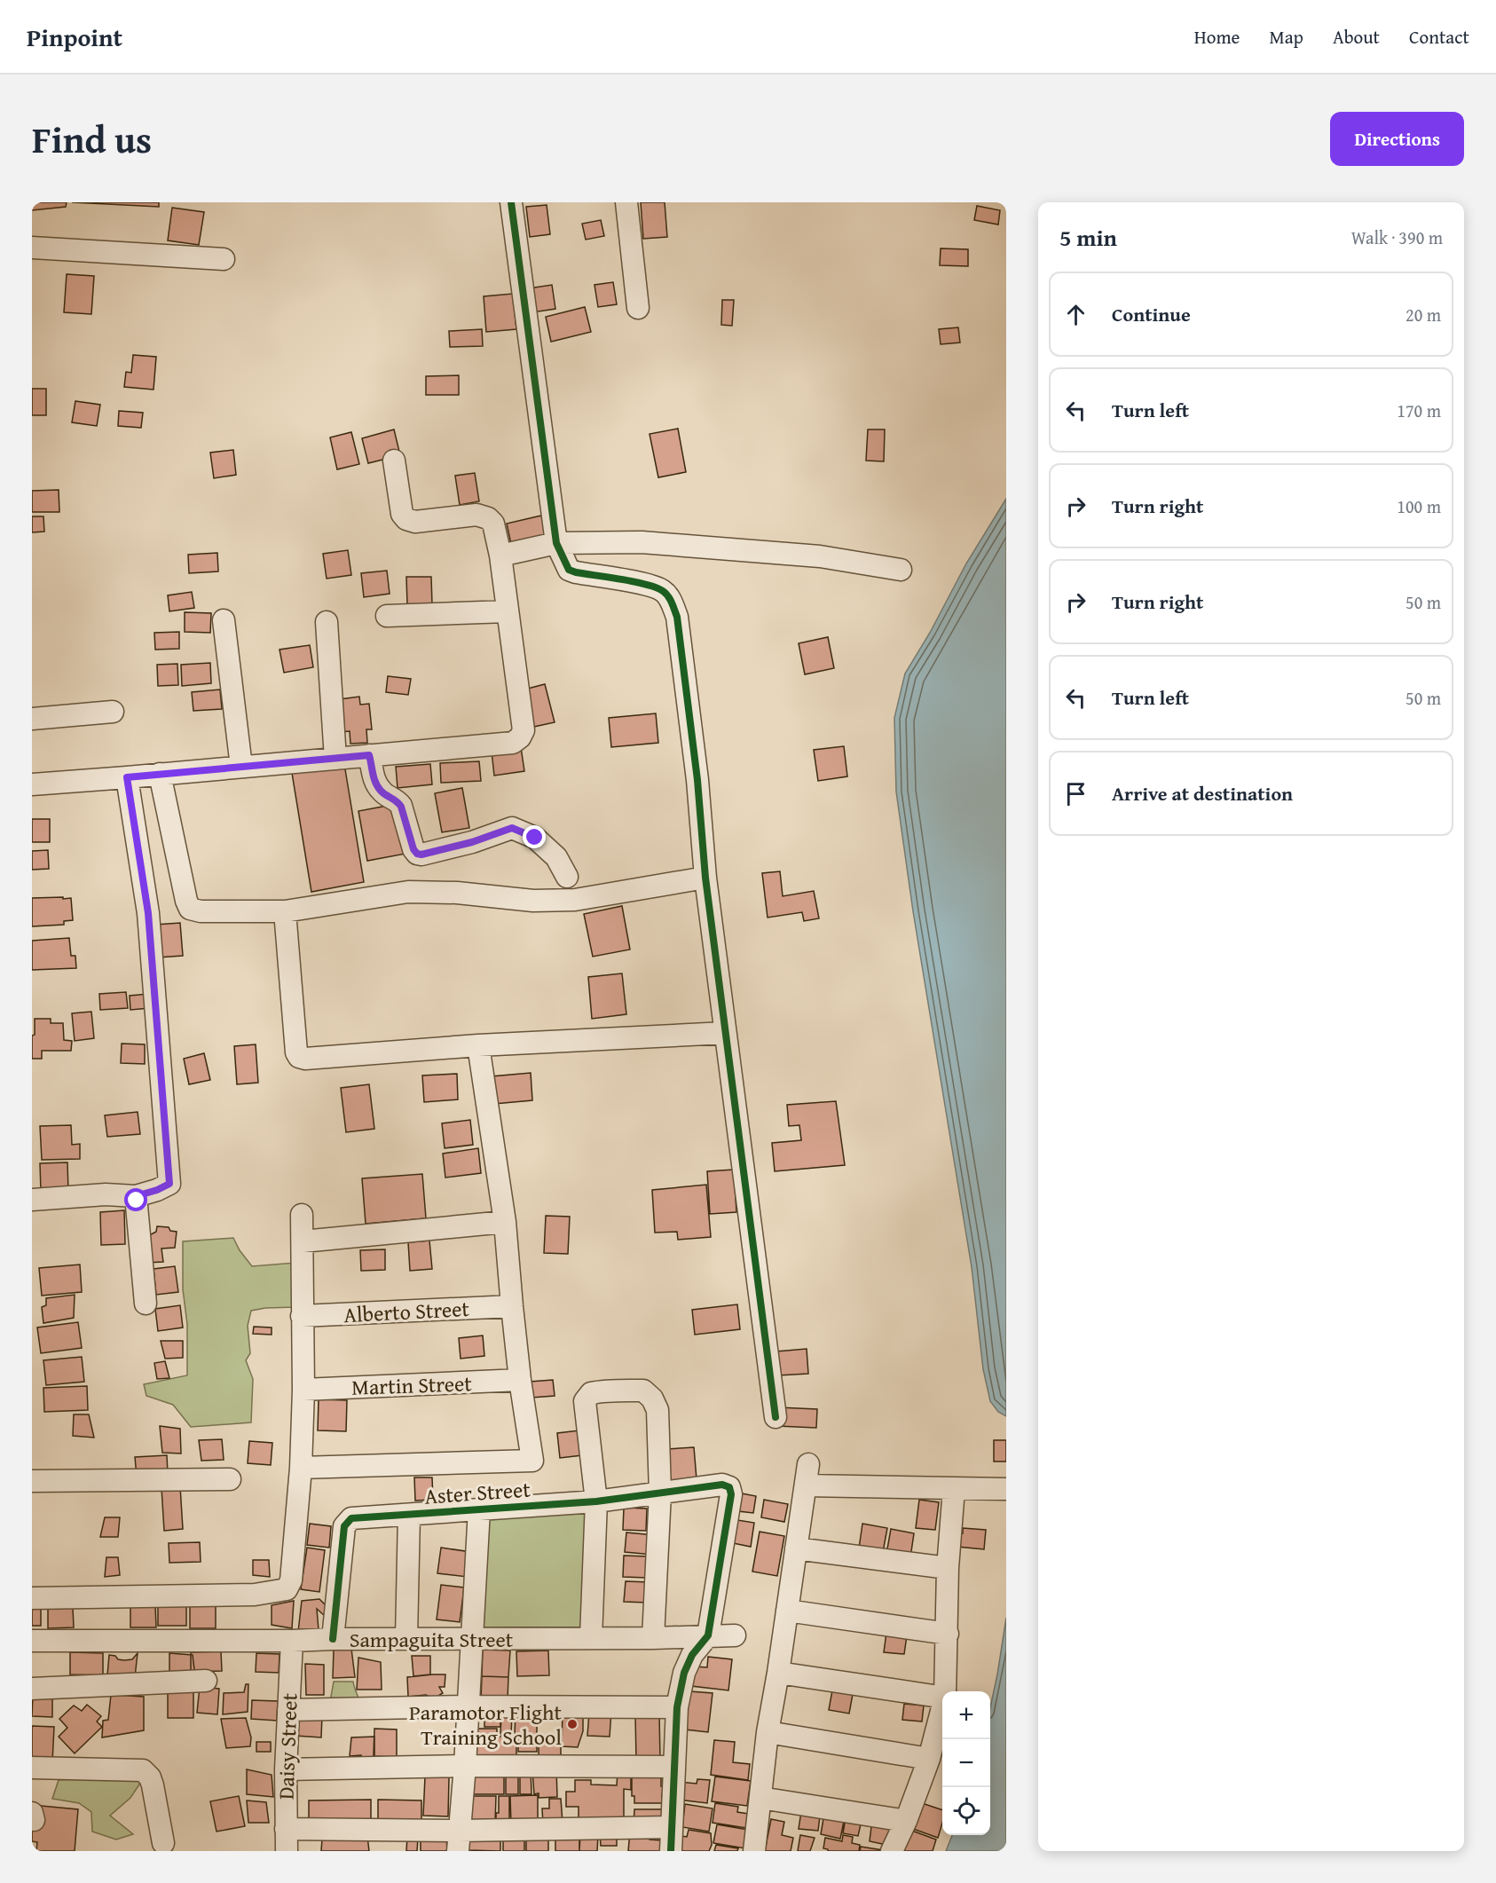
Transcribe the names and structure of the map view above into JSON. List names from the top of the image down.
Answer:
{
  "streets": {
    "street": [
      "Alberto Street",
      "Martin Street",
      "Aster Street",
      "Sampaguita Street",
      "Daisy Street"
    ]
  },
  "crossings": [
    ["Aster Street", "Sampaguita Street"],
    ["Sampaguita Street", "Daisy Street"]
  ],
  "places": ["Paramotor Flight Training School"],
  "page": {
    "header": "Pinpoint",
    "nav": [
      "Home",
      "Map",
      "About",
      "Contact"
    ],
    "title": "Find us",
    "buttons": "Directions",
    "heading": ["5 min", "Walk · 390 m"],
    "list": [
      ["Continue", "20 m"],
      ["Turn left", "170 m"],
      ["Turn right", "100 m"],
      ["Turn right", "50 m"],
      ["Turn left", "50 m"],
      "Arrive at destination"
    ],
    "map_buttons": ["+", "−"]
  }
}
